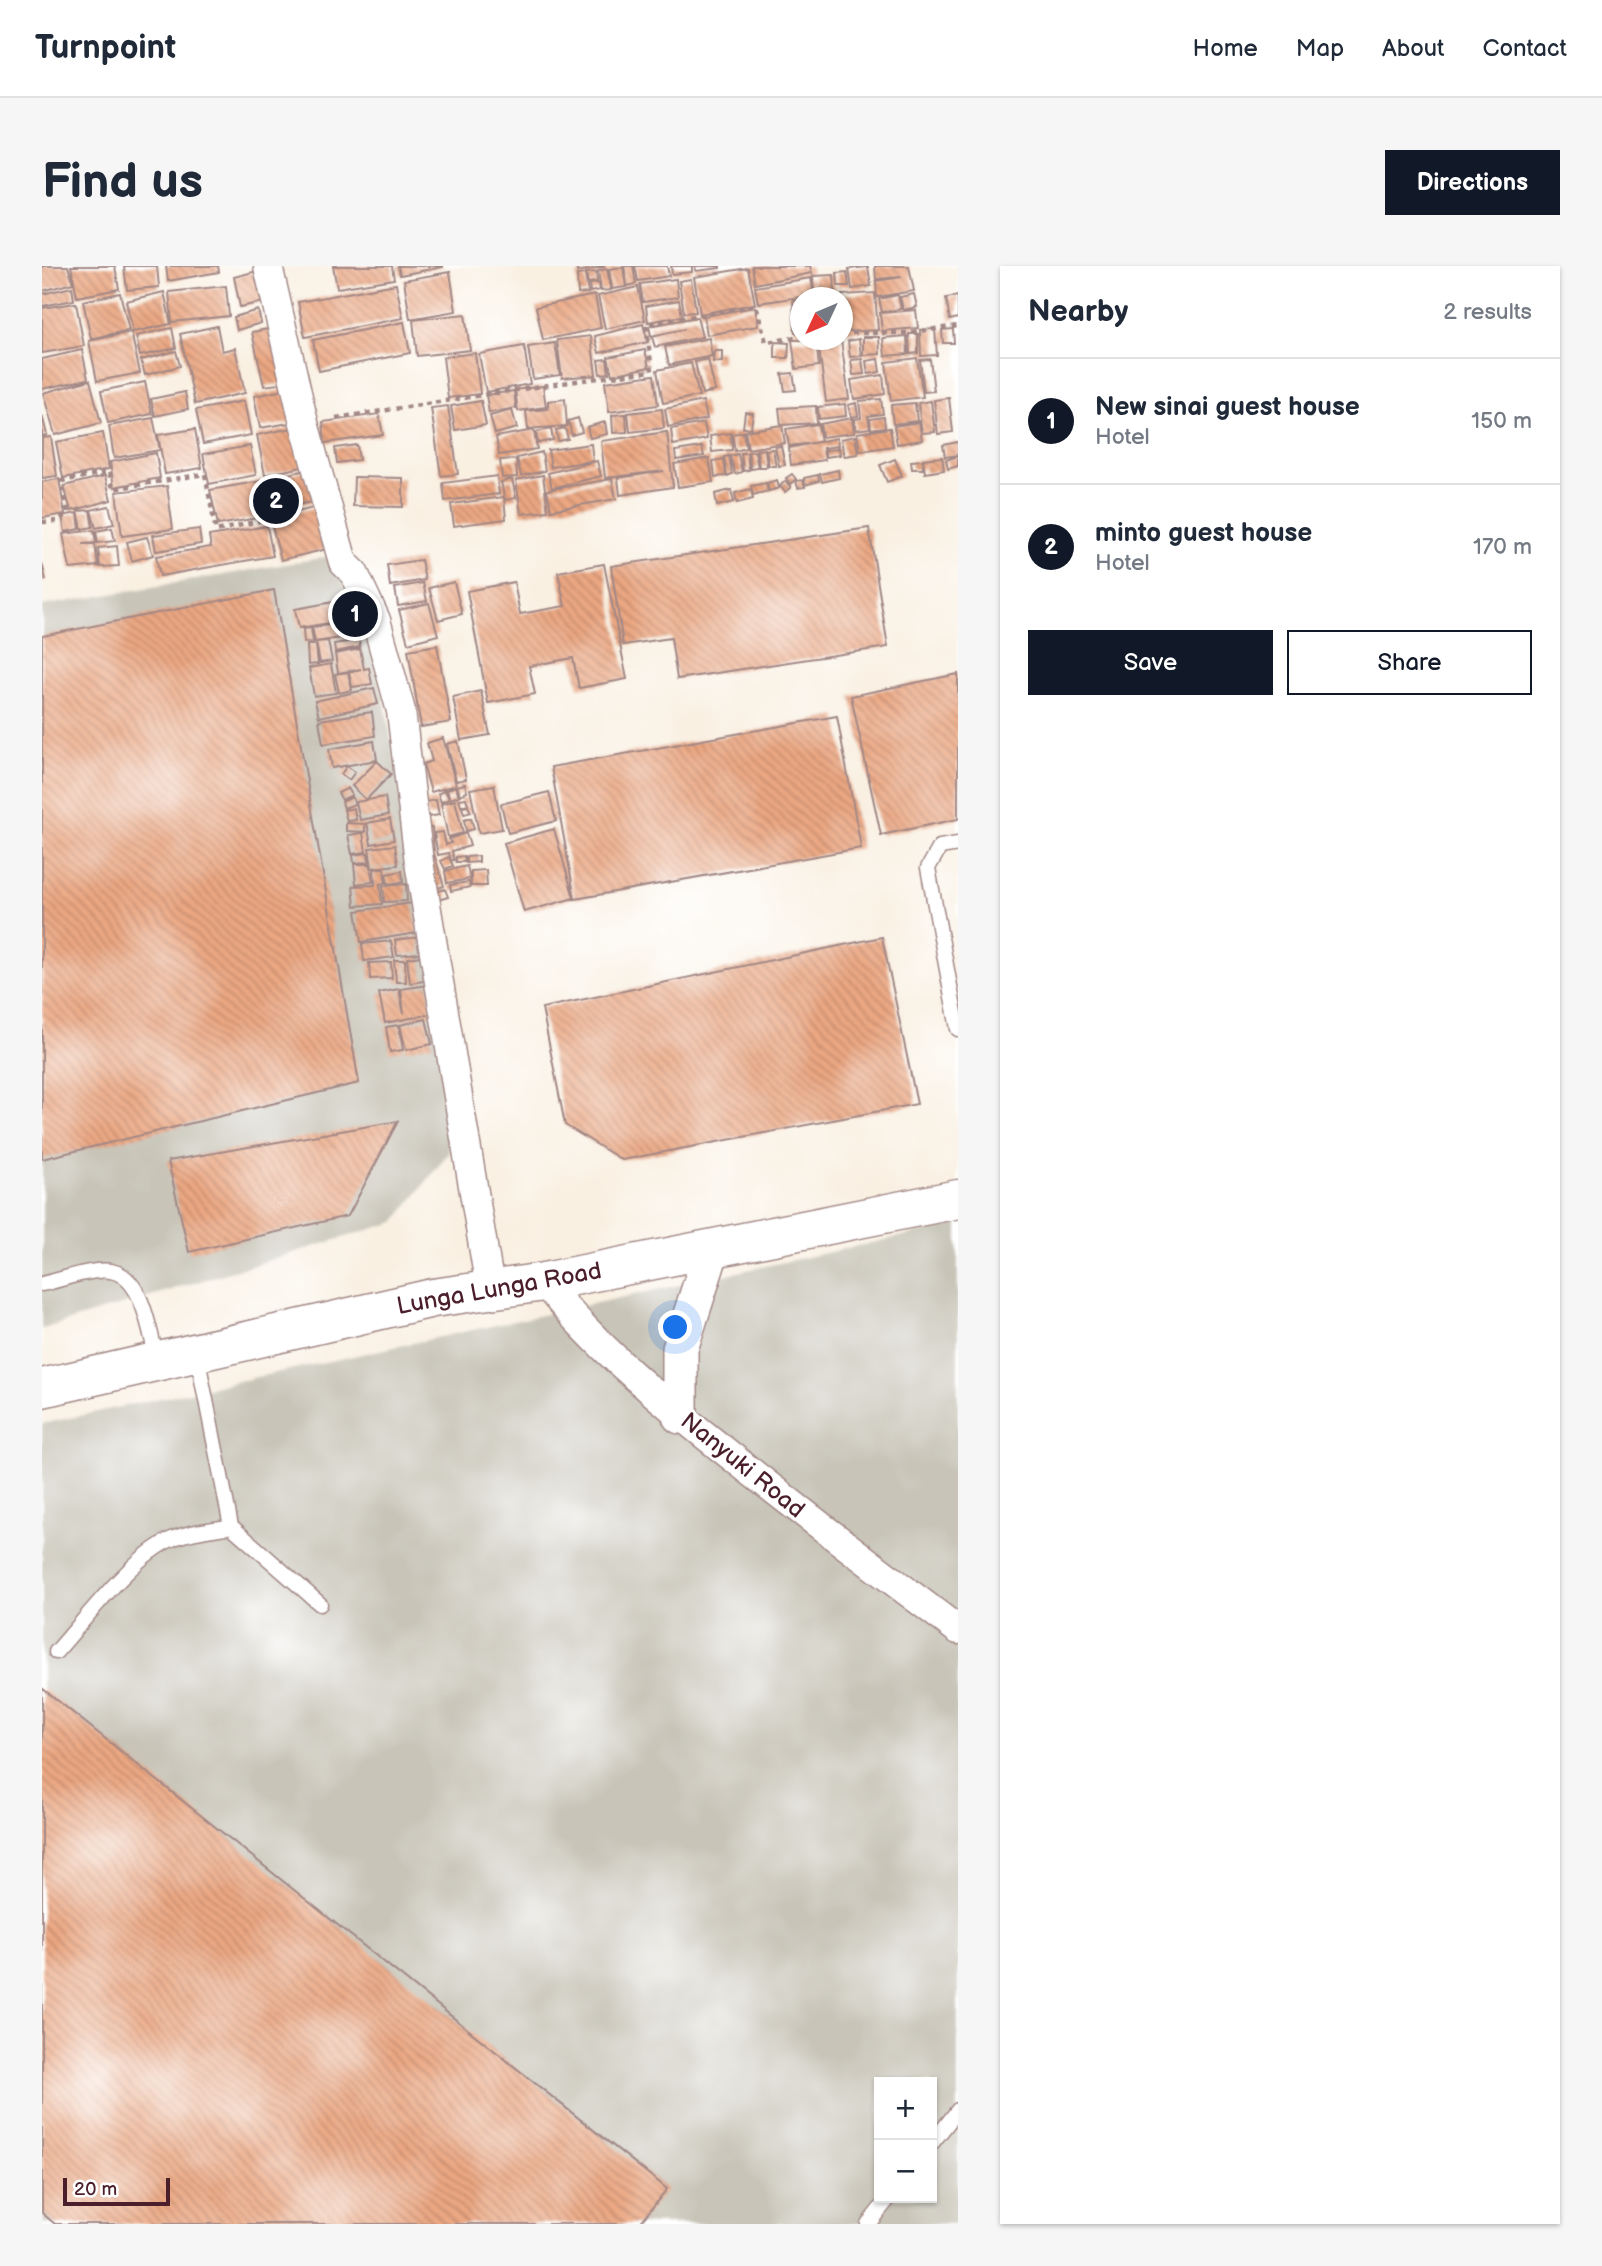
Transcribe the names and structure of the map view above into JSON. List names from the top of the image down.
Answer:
{
  "streets": {
    "main road": ["Lunga Lunga Road"],
    "street": ["Nanyuki Road"]
  },
  "crossings": [
    ["Lunga Lunga Road", "Nanyuki Road"]
  ],
  "scale_bar": "20 m",
  "north": "bottom left",
  "page": {
    "header": "Turnpoint",
    "nav": [
      "Home",
      "Map",
      "About",
      "Contact"
    ],
    "buttons": [
      "Directions",
      ["Save", "Share"]
    ],
    "title": "Find us",
    "heading": ["Nearby", "2 results"],
    "list": [
      {
        "mark": "1",
        "name": "New sinai guest house",
        "note": "Hotel",
        "value": "150 m"
      },
      {
        "mark": "2",
        "name": "minto guest house",
        "note": "Hotel",
        "value": "170 m"
      }
    ],
    "pins": ["2", "1"],
    "map_buttons": ["+", "−"],
    "scale": "20 m"
  }
}
